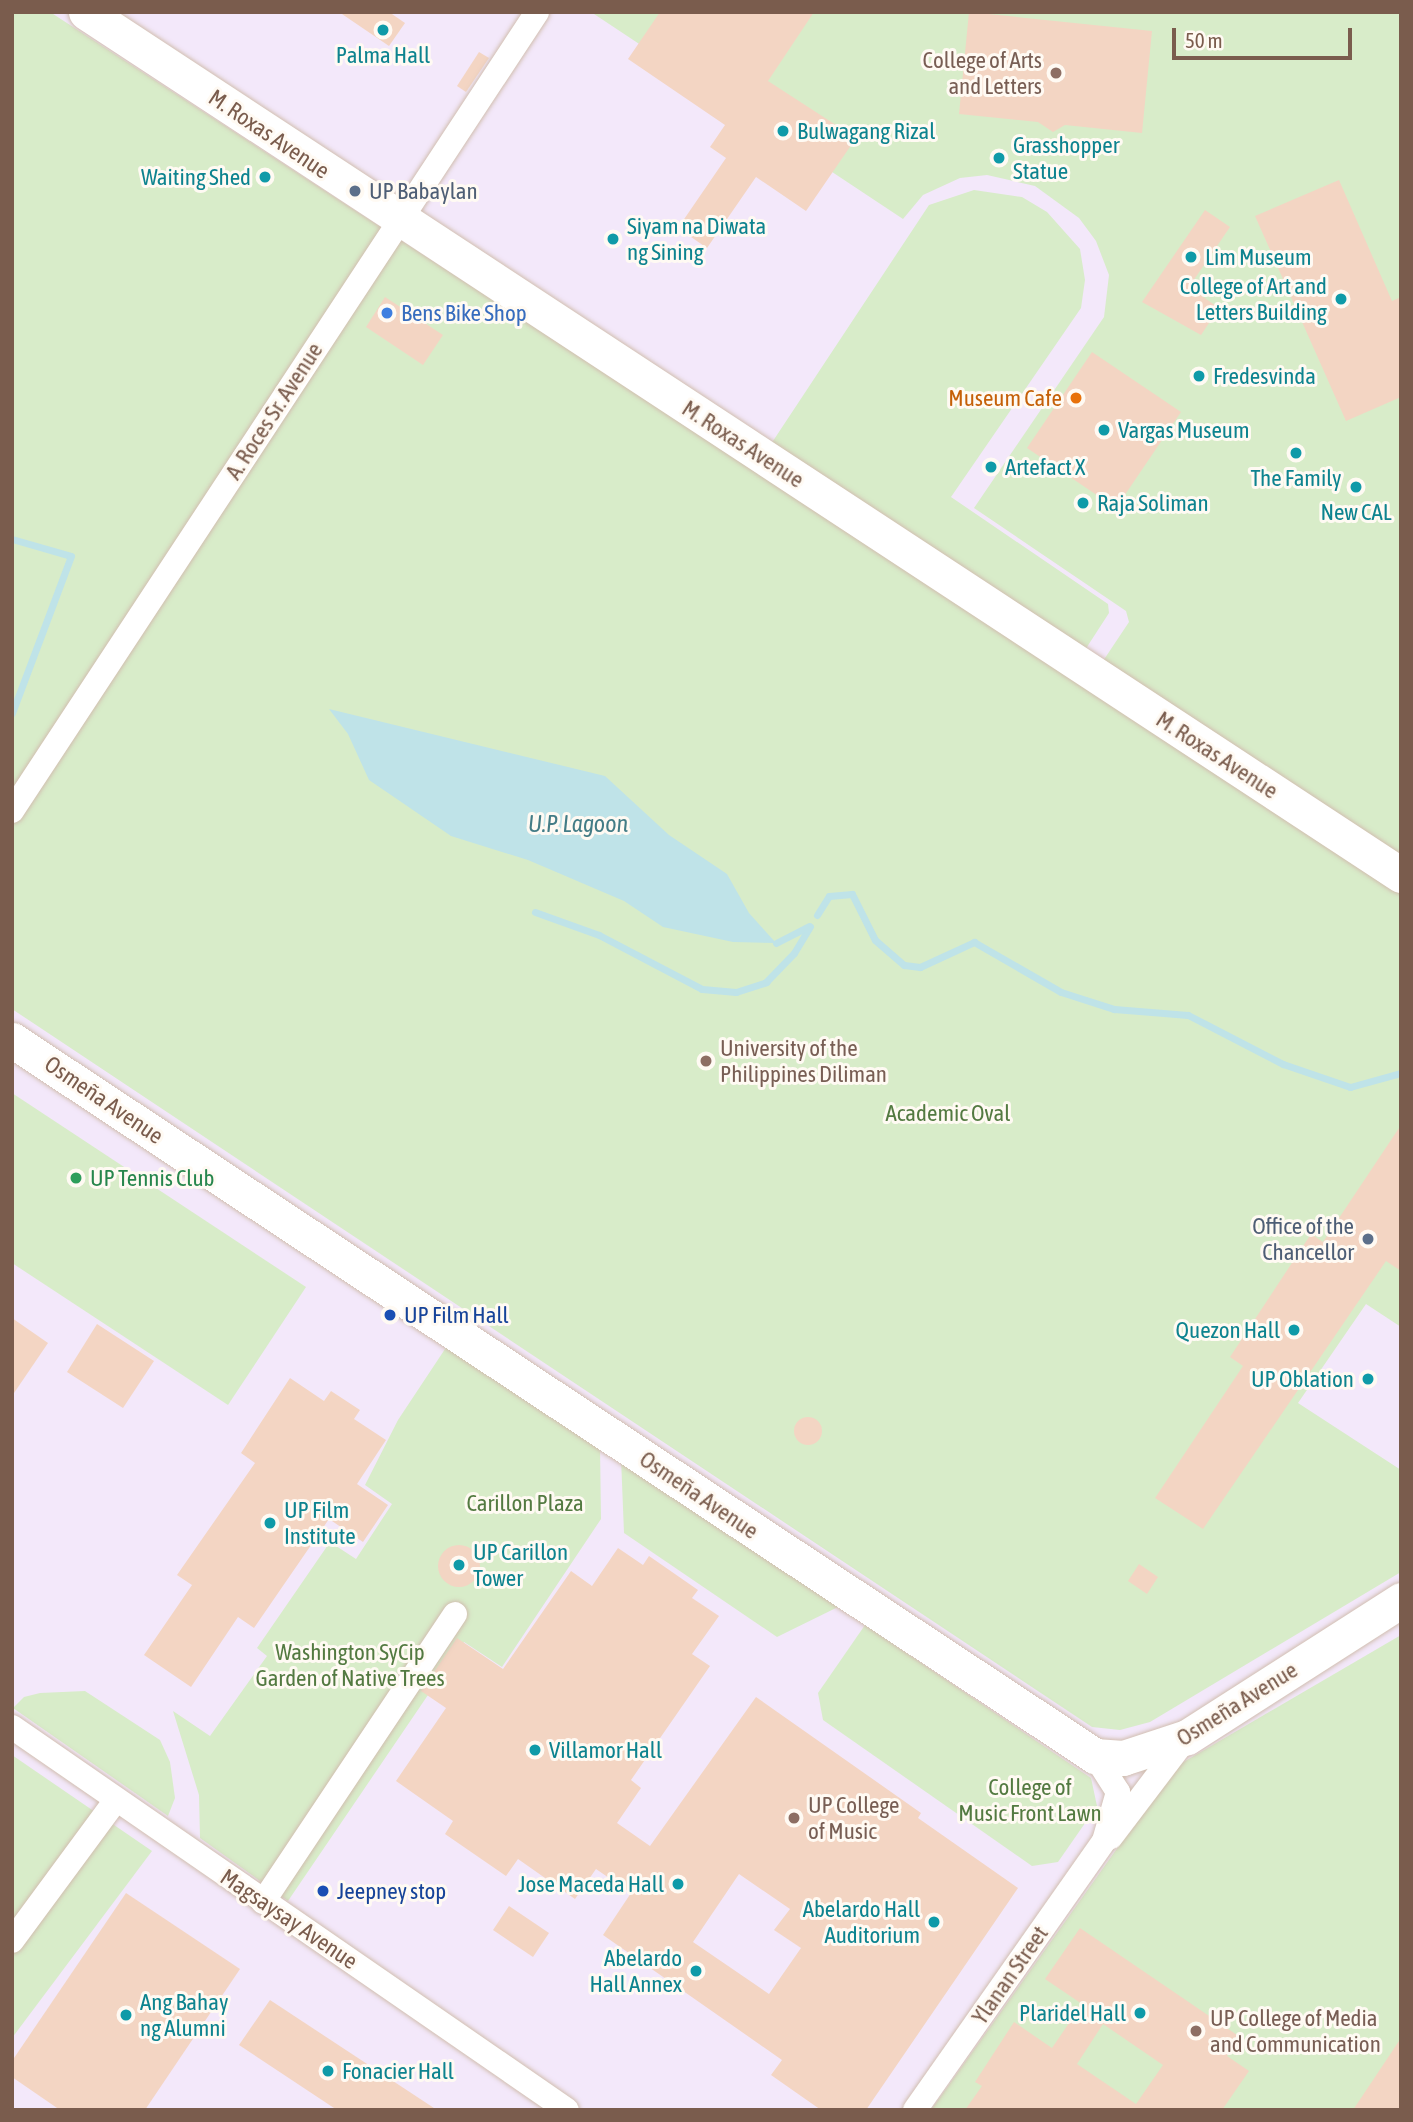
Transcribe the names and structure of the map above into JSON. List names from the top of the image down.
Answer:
{
  "streets": {
    "street": [
      "M. Roxas Avenue",
      "A. Roces Sr. Avenue",
      "Osmeña Avenue",
      "Magsaysay Avenue",
      "Ylanan Street"
    ]
  },
  "crossings": [
    ["M. Roxas Avenue", "A. Roces Sr. Avenue"],
    ["Osmeña Avenue", "Ylanan Street"]
  ],
  "water": ["U.P. Lagoon"],
  "parks": [
    "Academic Oval",
    "Carillon Plaza",
    "Washington SyCip Garden of Native Trees",
    "College of Music Front Lawn"
  ],
  "places": [
    "Palma Hall",
    "College of Arts and Letters",
    "Bulwagang Rizal",
    "Grasshopper Statue",
    "Waiting Shed",
    "UP Babaylan",
    "Siyam na Diwata ng Sining",
    "Lim Museum",
    "College of Art and Letters Building",
    "Bens Bike Shop",
    "Fredesvinda",
    "Museum Cafe",
    "Vargas Museum",
    "The Family",
    "Artefact X",
    "New CAL",
    "Raja Soliman",
    "University of the Philippines Diliman",
    "UP Tennis Club",
    "Office of the Chancellor",
    "UP Film Hall",
    "Quezon Hall",
    "UP Oblation",
    "UP Film Institute",
    "UP Carillon Tower",
    "Villamor Hall",
    "UP College of Music",
    "Jose Maceda Hall",
    "Jeepney stop",
    "Abelardo Hall Auditorium",
    "Abelardo Hall Annex",
    "Plaridel Hall",
    "Ang Bahay ng Alumni",
    "UP College of Media and Communication",
    "Fonacier Hall"
  ],
  "scale_bar": "50 m"
}
